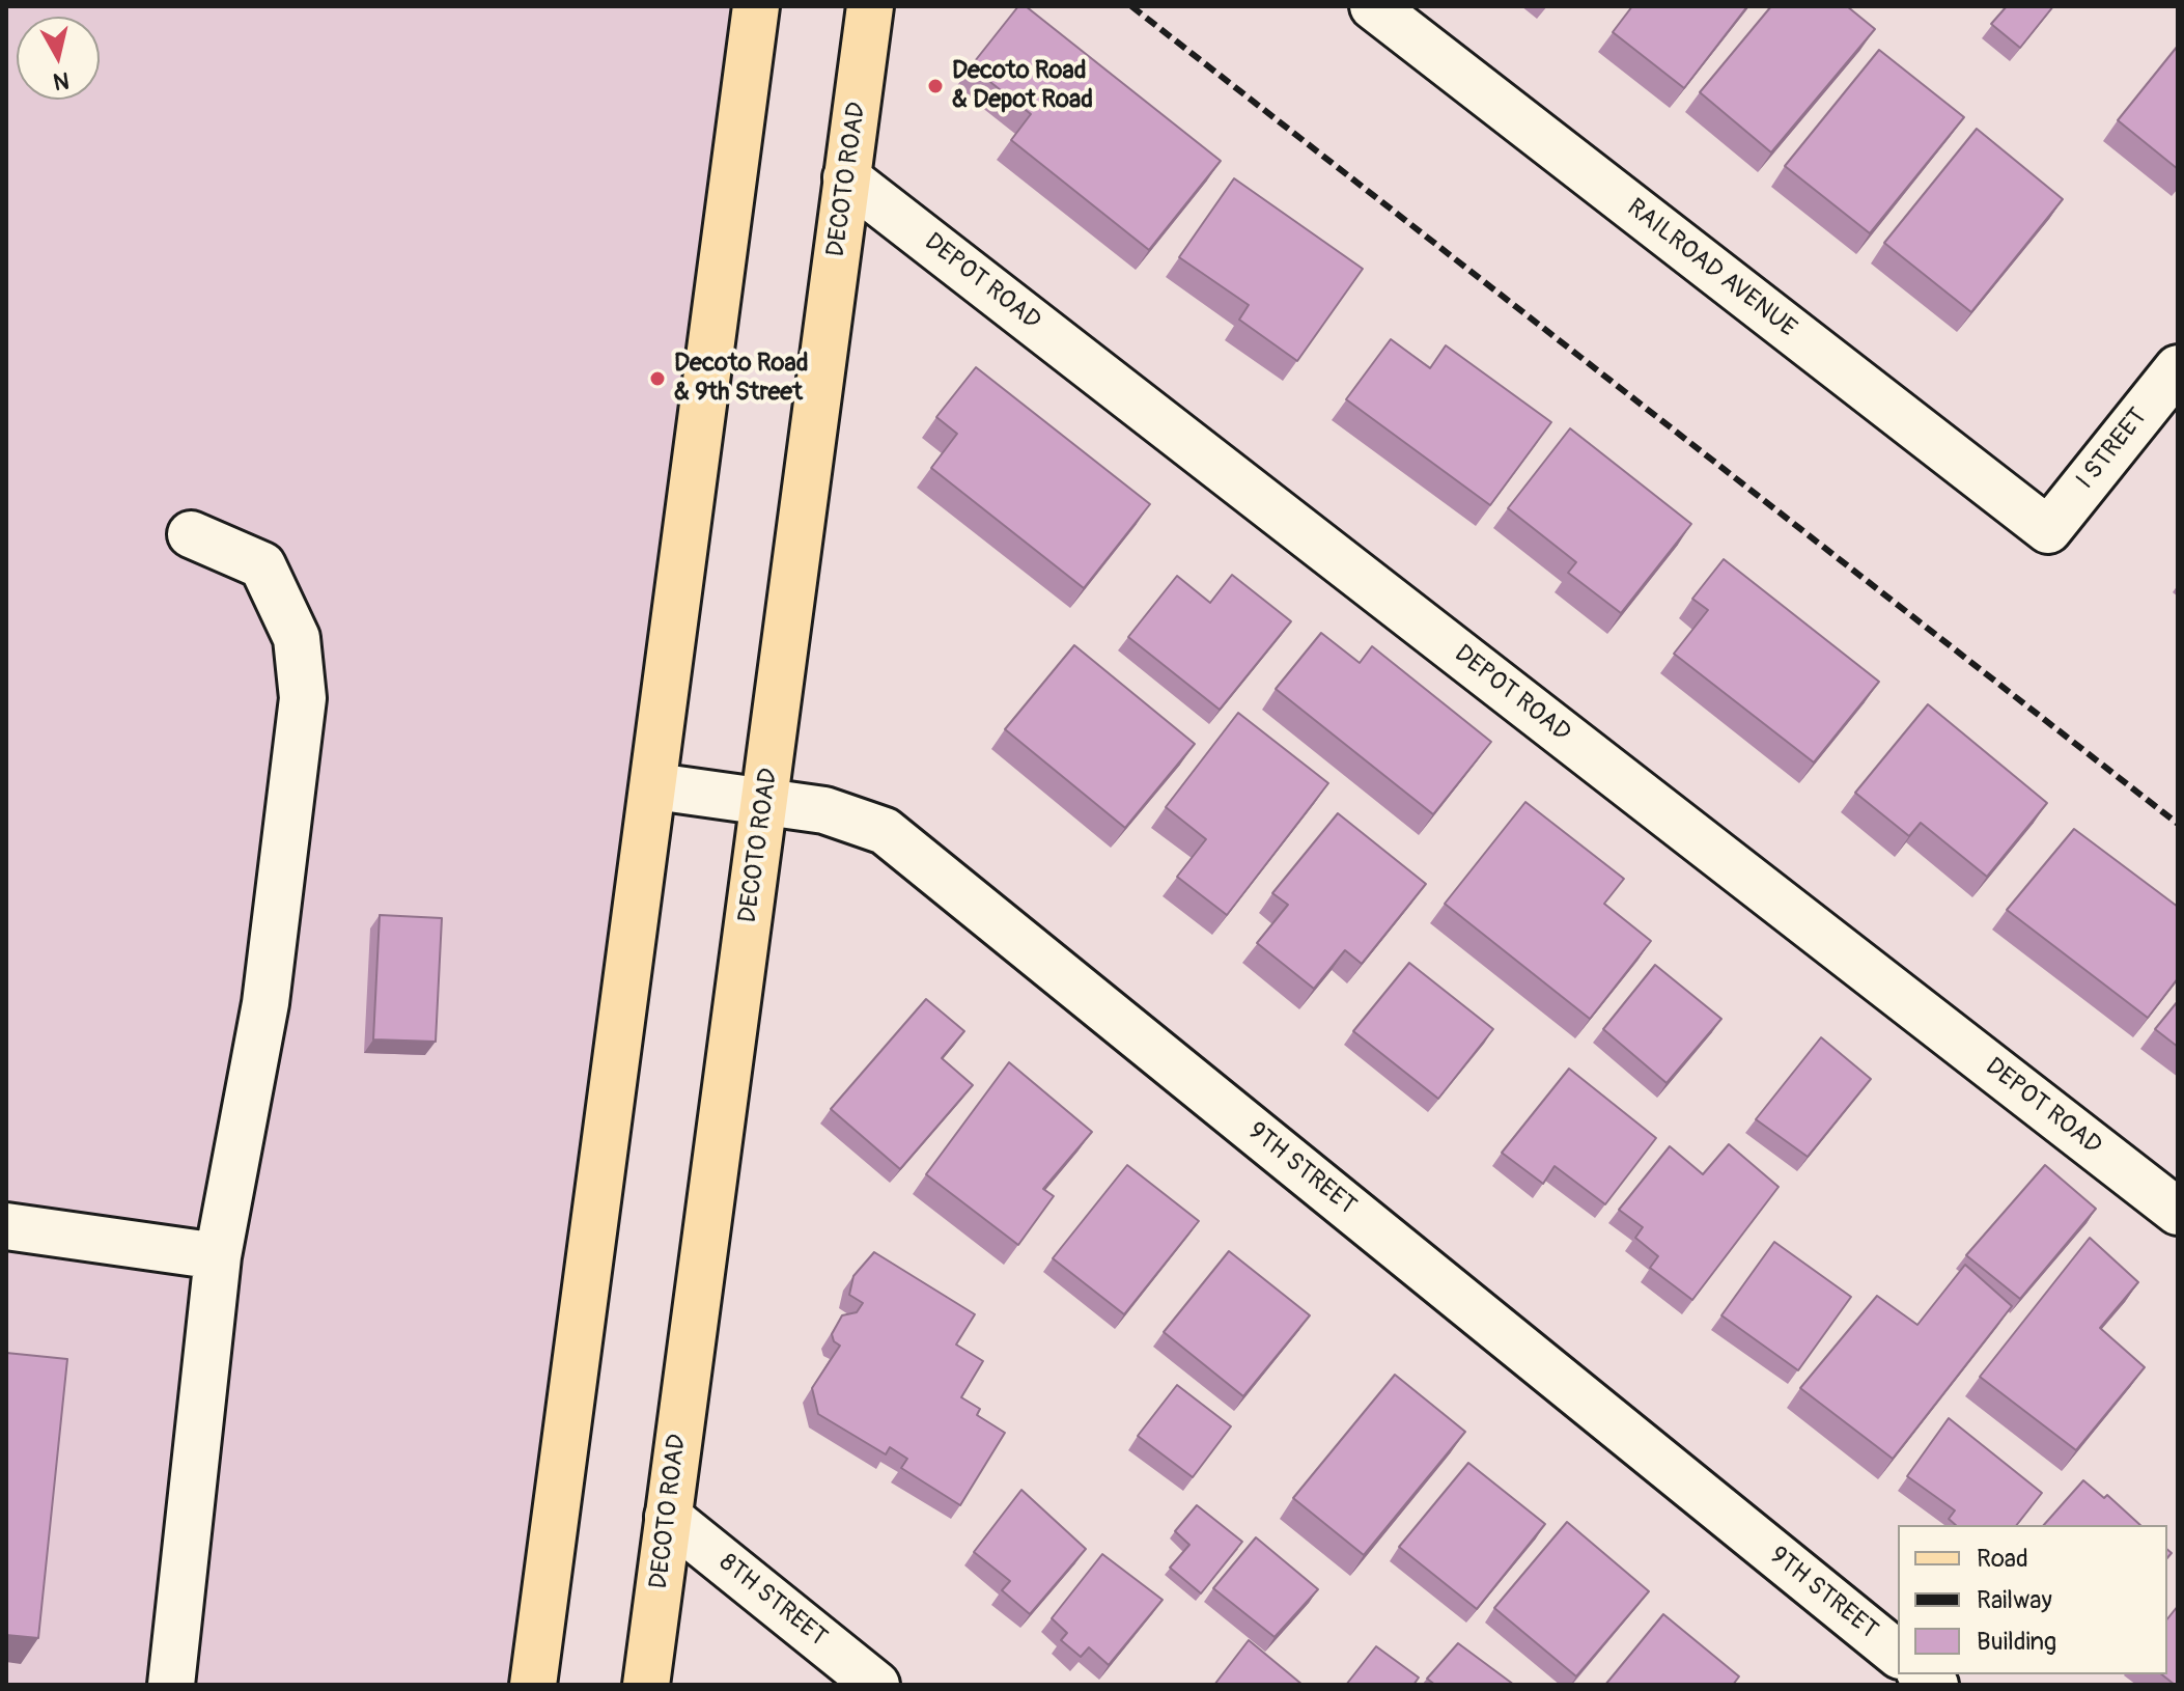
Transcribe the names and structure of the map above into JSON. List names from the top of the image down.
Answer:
{
  "streets": {
    "main road": ["DECOTO ROAD"],
    "street": [
      "RAILROAD AVENUE",
      "DEPOT ROAD",
      "I STREET",
      "9TH STREET",
      "8TH STREET"
    ]
  },
  "crossings": [
    ["DECOTO ROAD", "DEPOT ROAD"],
    ["DECOTO ROAD", "9TH STREET"],
    ["DECOTO ROAD", "8TH STREET"],
    ["RAILROAD AVENUE", "I STREET"]
  ],
  "places": ["Decoto Road & Depot Road", "Decoto Road & 9th Street"],
  "legend": ["Road", "Railway", "Building"],
  "north": "bottom"
}
